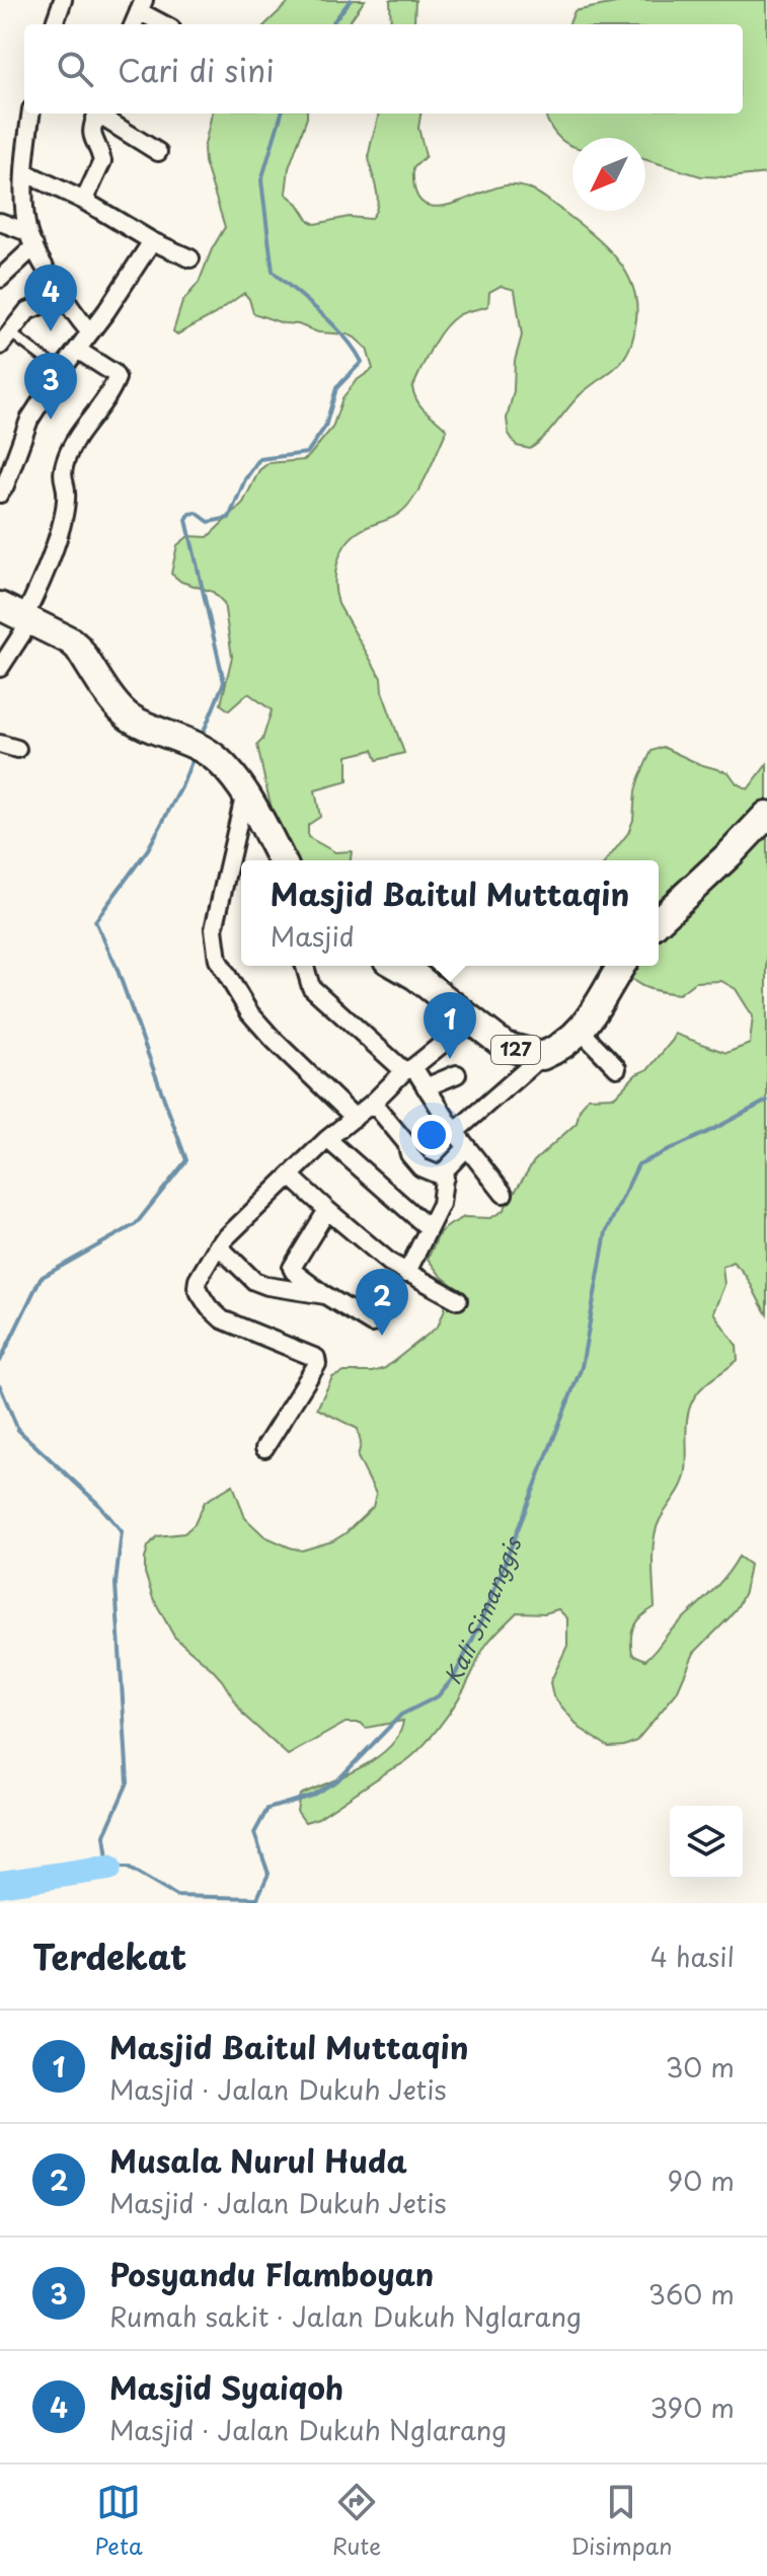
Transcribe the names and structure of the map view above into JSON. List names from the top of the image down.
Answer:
{
  "streets": {
    "main road": ["127"]
  },
  "water": ["Kali Simanggis"],
  "north": "bottom left",
  "page": {
    "search": "Cari di sini",
    "pins": [
      "4",
      "3",
      "1",
      "2"
    ],
    "popup": ["Masjid Baitul Muttaqin", "Masjid"],
    "heading": ["Terdekat", "4 hasil"],
    "list": [
      {
        "mark": "1",
        "name": "Masjid Baitul Muttaqin",
        "note": "Masjid · Jalan Dukuh Jetis",
        "value": "30 m"
      },
      {
        "mark": "2",
        "name": "Musala Nurul Huda",
        "note": "Masjid · Jalan Dukuh Jetis",
        "value": "90 m"
      },
      {
        "mark": "3",
        "name": "Posyandu Flamboyan",
        "note": "Rumah sakit · Jalan Dukuh Nglarang",
        "value": "360 m"
      },
      {
        "mark": "4",
        "name": "Masjid Syaiqoh",
        "note": "Masjid · Jalan Dukuh Nglarang",
        "value": "390 m"
      }
    ],
    "nav": ["Peta", "Rute", "Disimpan"]
  }
}
